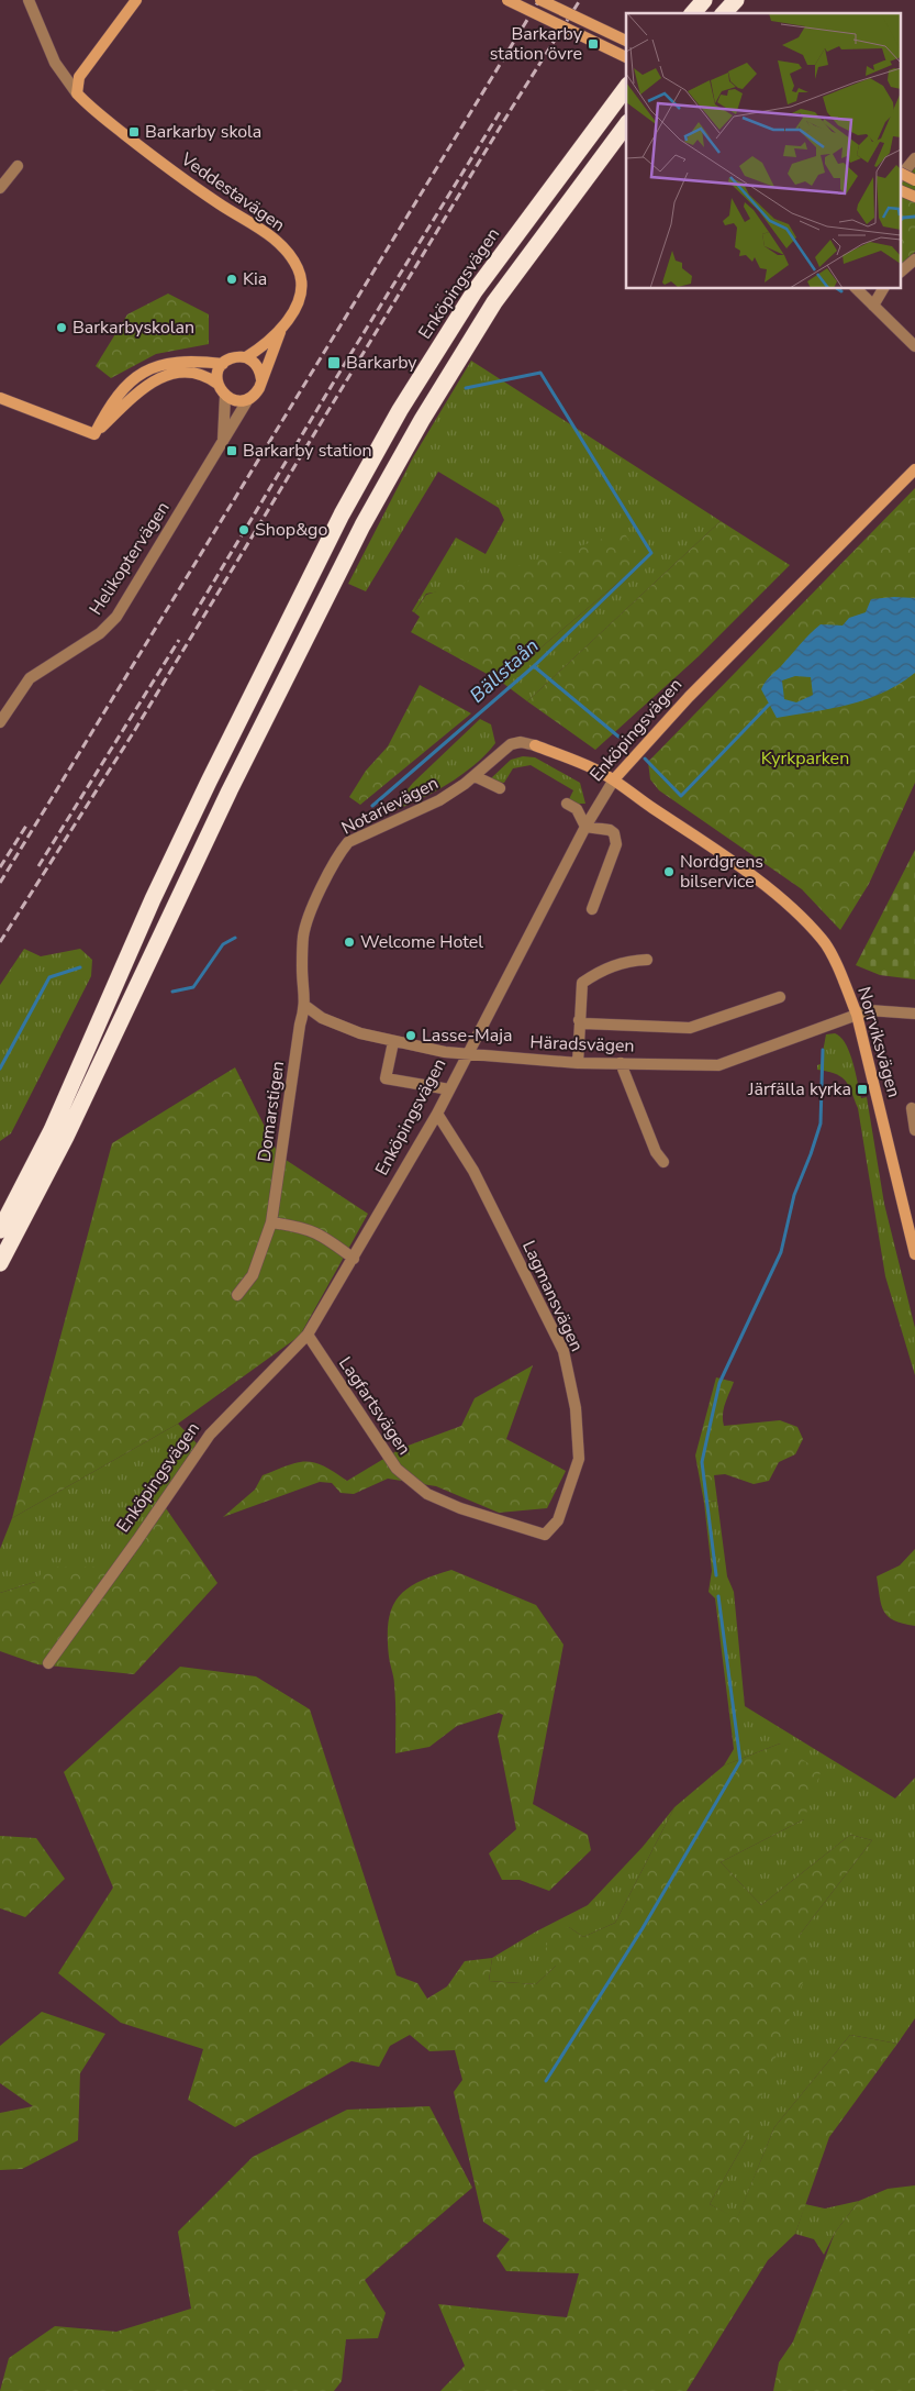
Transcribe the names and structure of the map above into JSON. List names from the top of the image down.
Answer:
{
  "streets": {
    "highway": ["Enköpingsvägen"],
    "street": [
      "Veddestavägen",
      "Helikoptervägen",
      "Notarievägen",
      "Norrviksvägen",
      "Häradsvägen",
      "Domarstigen",
      "Lagmansvägen",
      "Lagfartsvägen"
    ]
  },
  "crossings": [
    ["Veddestavägen", "Helikoptervägen"],
    ["Enköpingsvägen", "Norrviksvägen"],
    ["Enköpingsvägen", "Häradsvägen"],
    ["Enköpingsvägen", "Lagmansvägen"],
    ["Enköpingsvägen", "Lagfartsvägen"],
    ["Notarievägen", "Norrviksvägen"],
    ["Notarievägen", "Häradsvägen"],
    ["Notarievägen", "Domarstigen"],
    ["Norrviksvägen", "Häradsvägen"],
    ["Häradsvägen", "Domarstigen"],
    ["Lagmansvägen", "Lagfartsvägen"]
  ],
  "water": ["Bällstaån"],
  "parks": ["Kyrkparken"],
  "places": {
    "transit": [
      "Barkarby station övre",
      "Barkarby skola",
      "Barkarby",
      "Barkarby station",
      "Järfälla kyrka"
    ],
    "other": [
      "Kia",
      "Barkarbyskolan",
      "Shop&go",
      "Nordgrens bilservice",
      "Welcome Hotel",
      "Lasse-Maja"
    ]
  }
}
